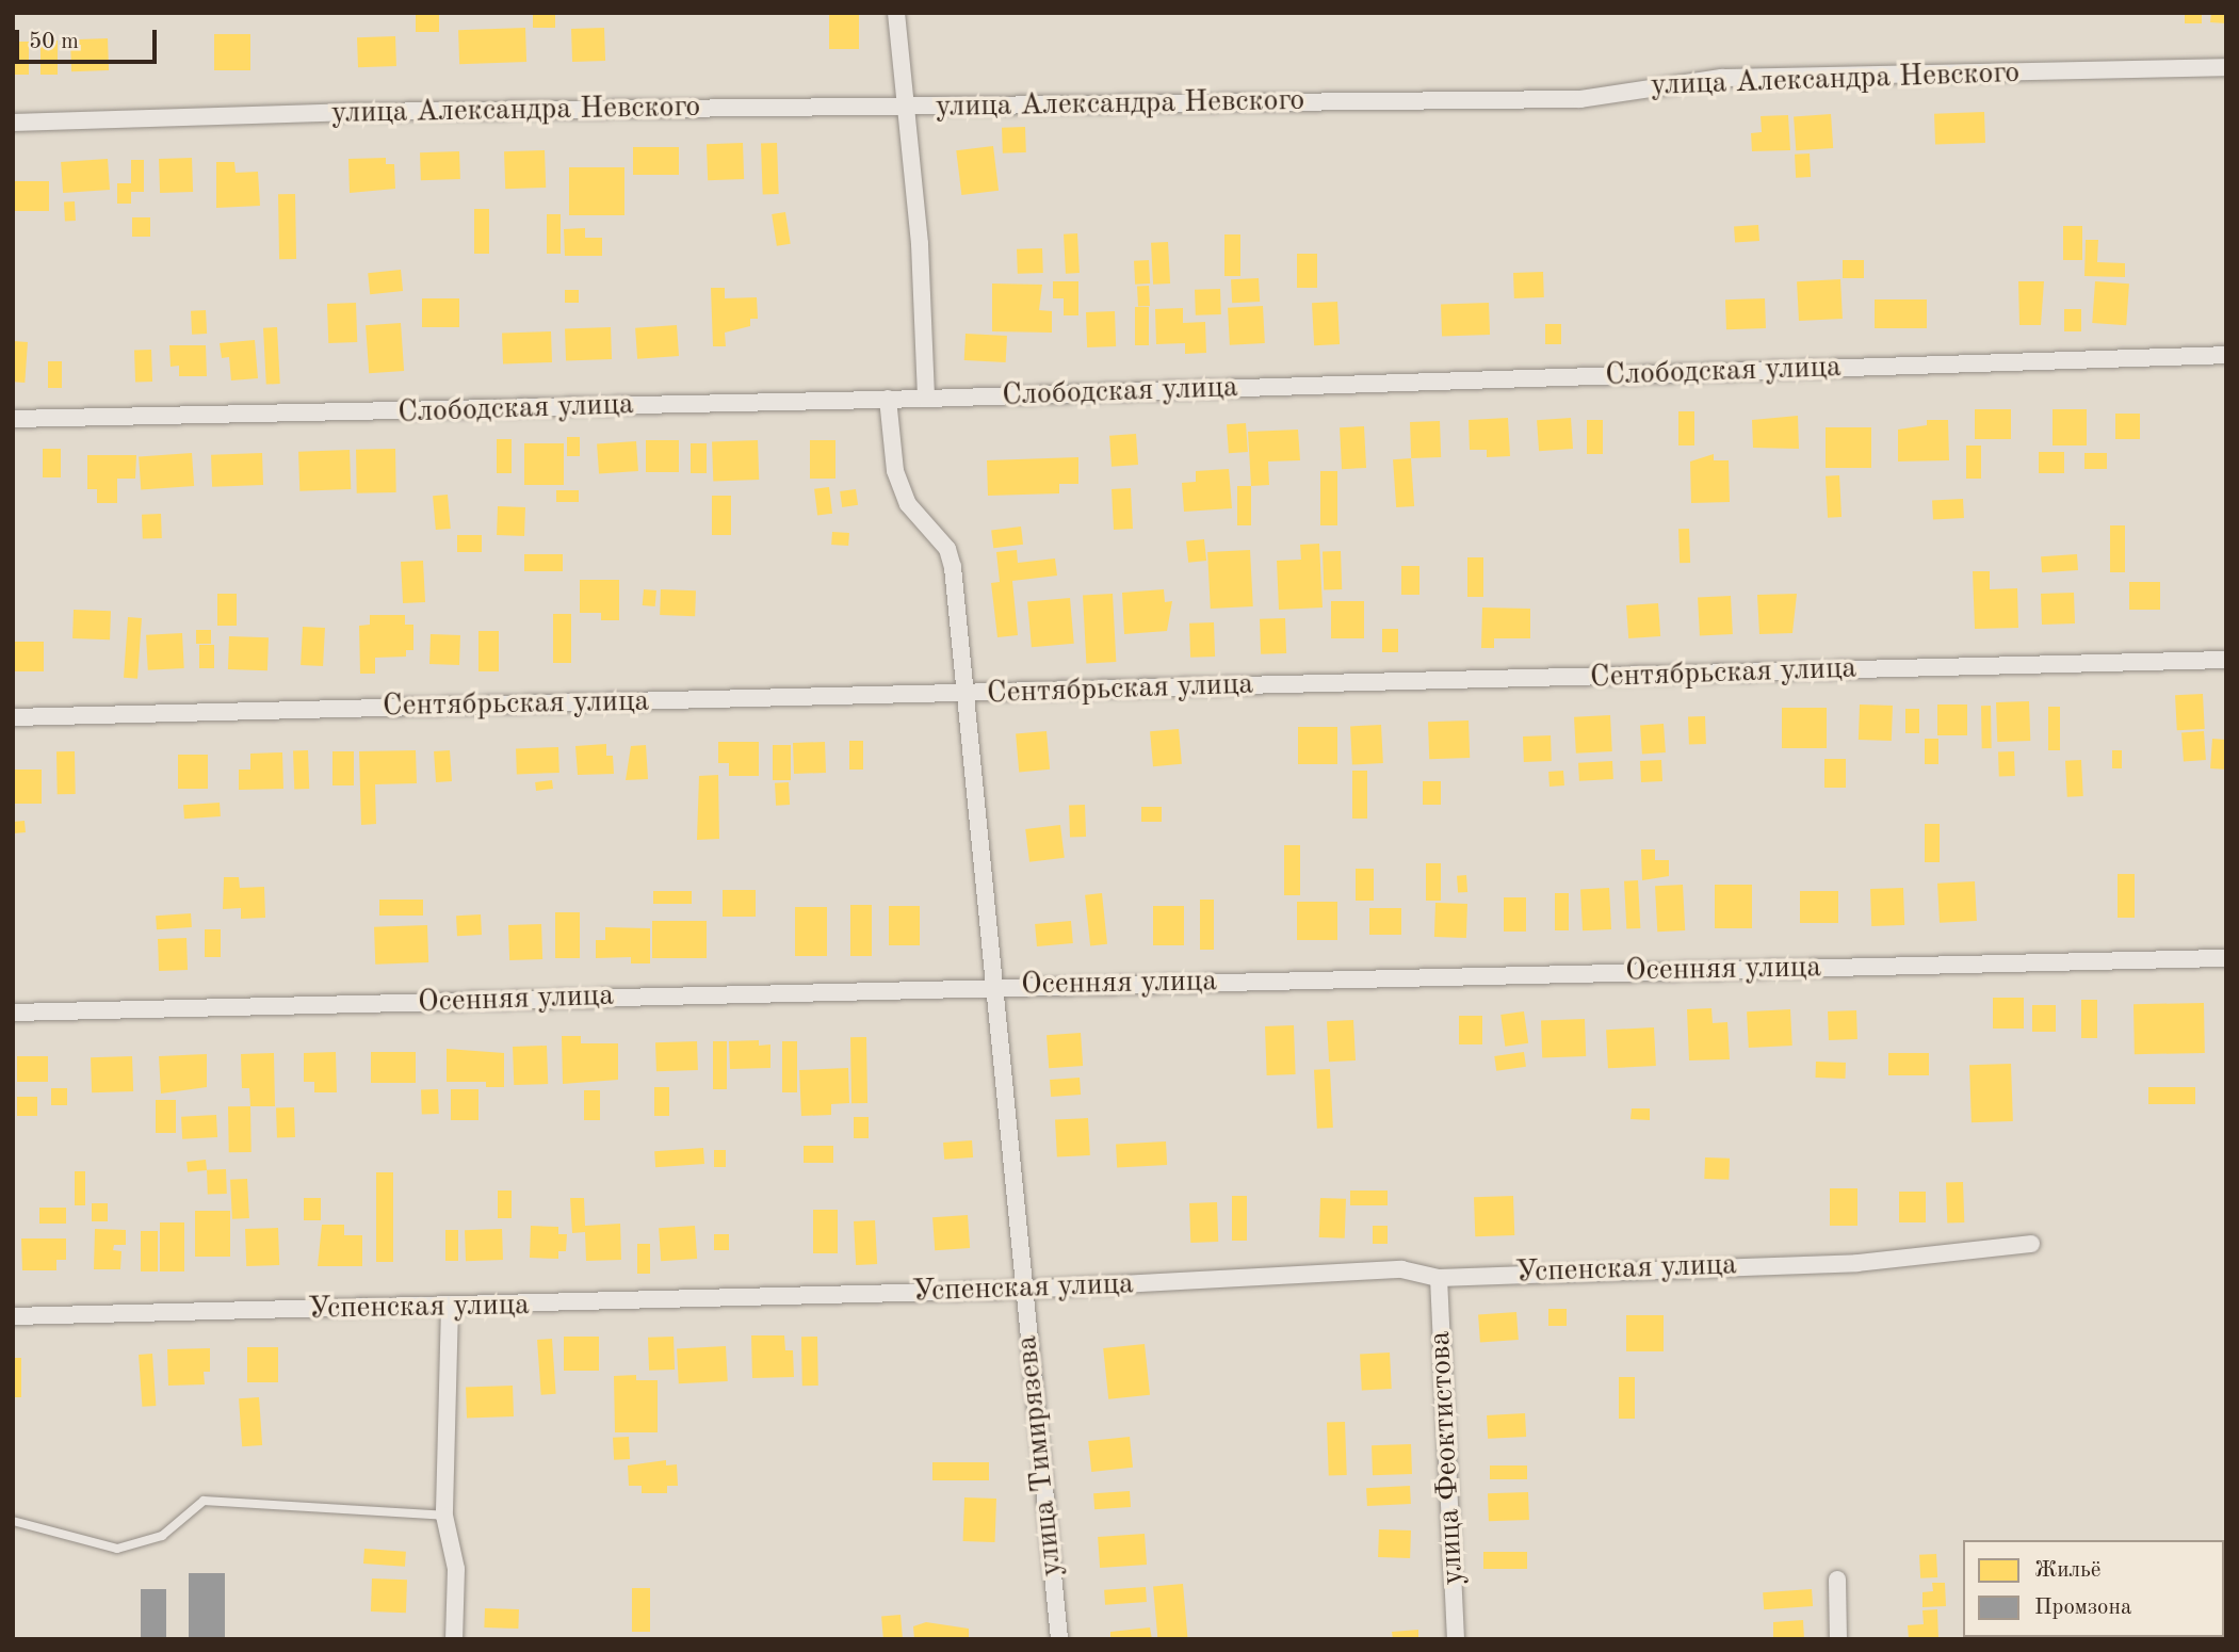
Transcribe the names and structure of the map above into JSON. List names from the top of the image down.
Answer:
{
  "streets": {
    "street": [
      "улица Александра Невского",
      "Слободская улица",
      "Сентябрьская улица",
      "Осенняя улица",
      "Успенская улица",
      "улица Тимирязева",
      "улица Феоктистова"
    ]
  },
  "crossings": [
    ["Слободская улица", "улица Тимирязева"],
    ["Сентябрьская улица", "улица Тимирязева"],
    ["Осенняя улица", "улица Тимирязева"],
    ["Успенская улица", "улица Тимирязева"],
    ["Успенская улица", "улица Феоктистова"]
  ],
  "legend": ["Жильё", "Промзона"],
  "scale_bar": "50 m"
}
